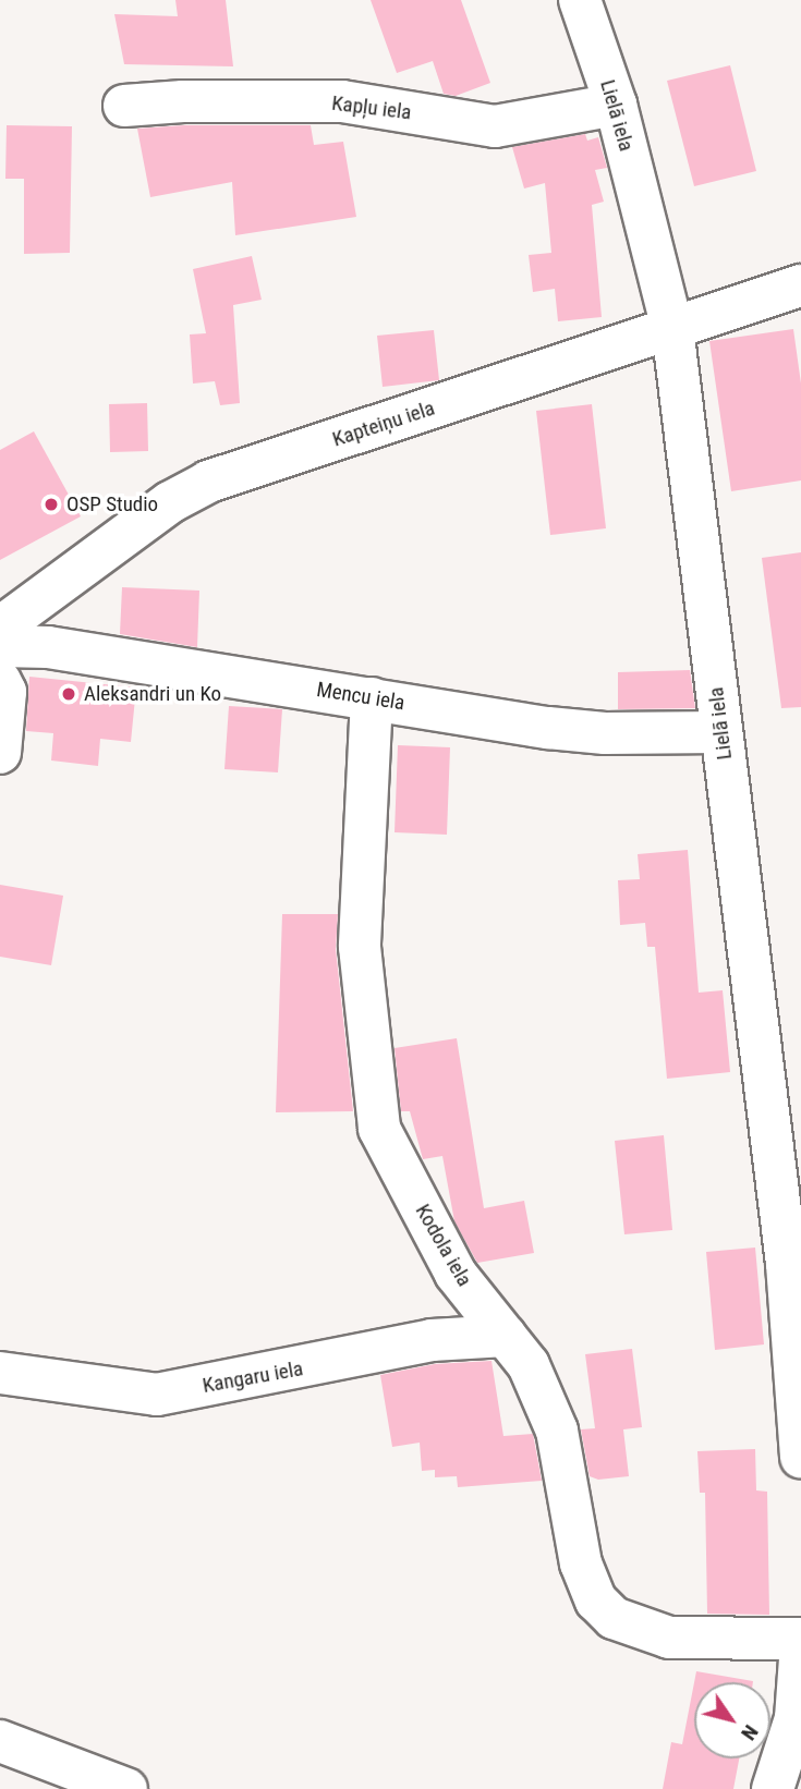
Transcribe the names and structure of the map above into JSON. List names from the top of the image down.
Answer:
{
  "streets": {
    "street": [
      "Kapļu iela",
      "Lielā iela",
      "Kapteiņu iela",
      "Mencu iela",
      "Kodola iela",
      "Kangaru iela"
    ]
  },
  "crossings": [
    ["Kapļu iela", "Lielā iela"],
    ["Lielā iela", "Kapteiņu iela"],
    ["Lielā iela", "Mencu iela"],
    ["Mencu iela", "Kodola iela"],
    ["Kodola iela", "Kangaru iela"]
  ],
  "places": ["OSP Studio", "Aleksandri un Ko"],
  "north": "bottom right"
}
